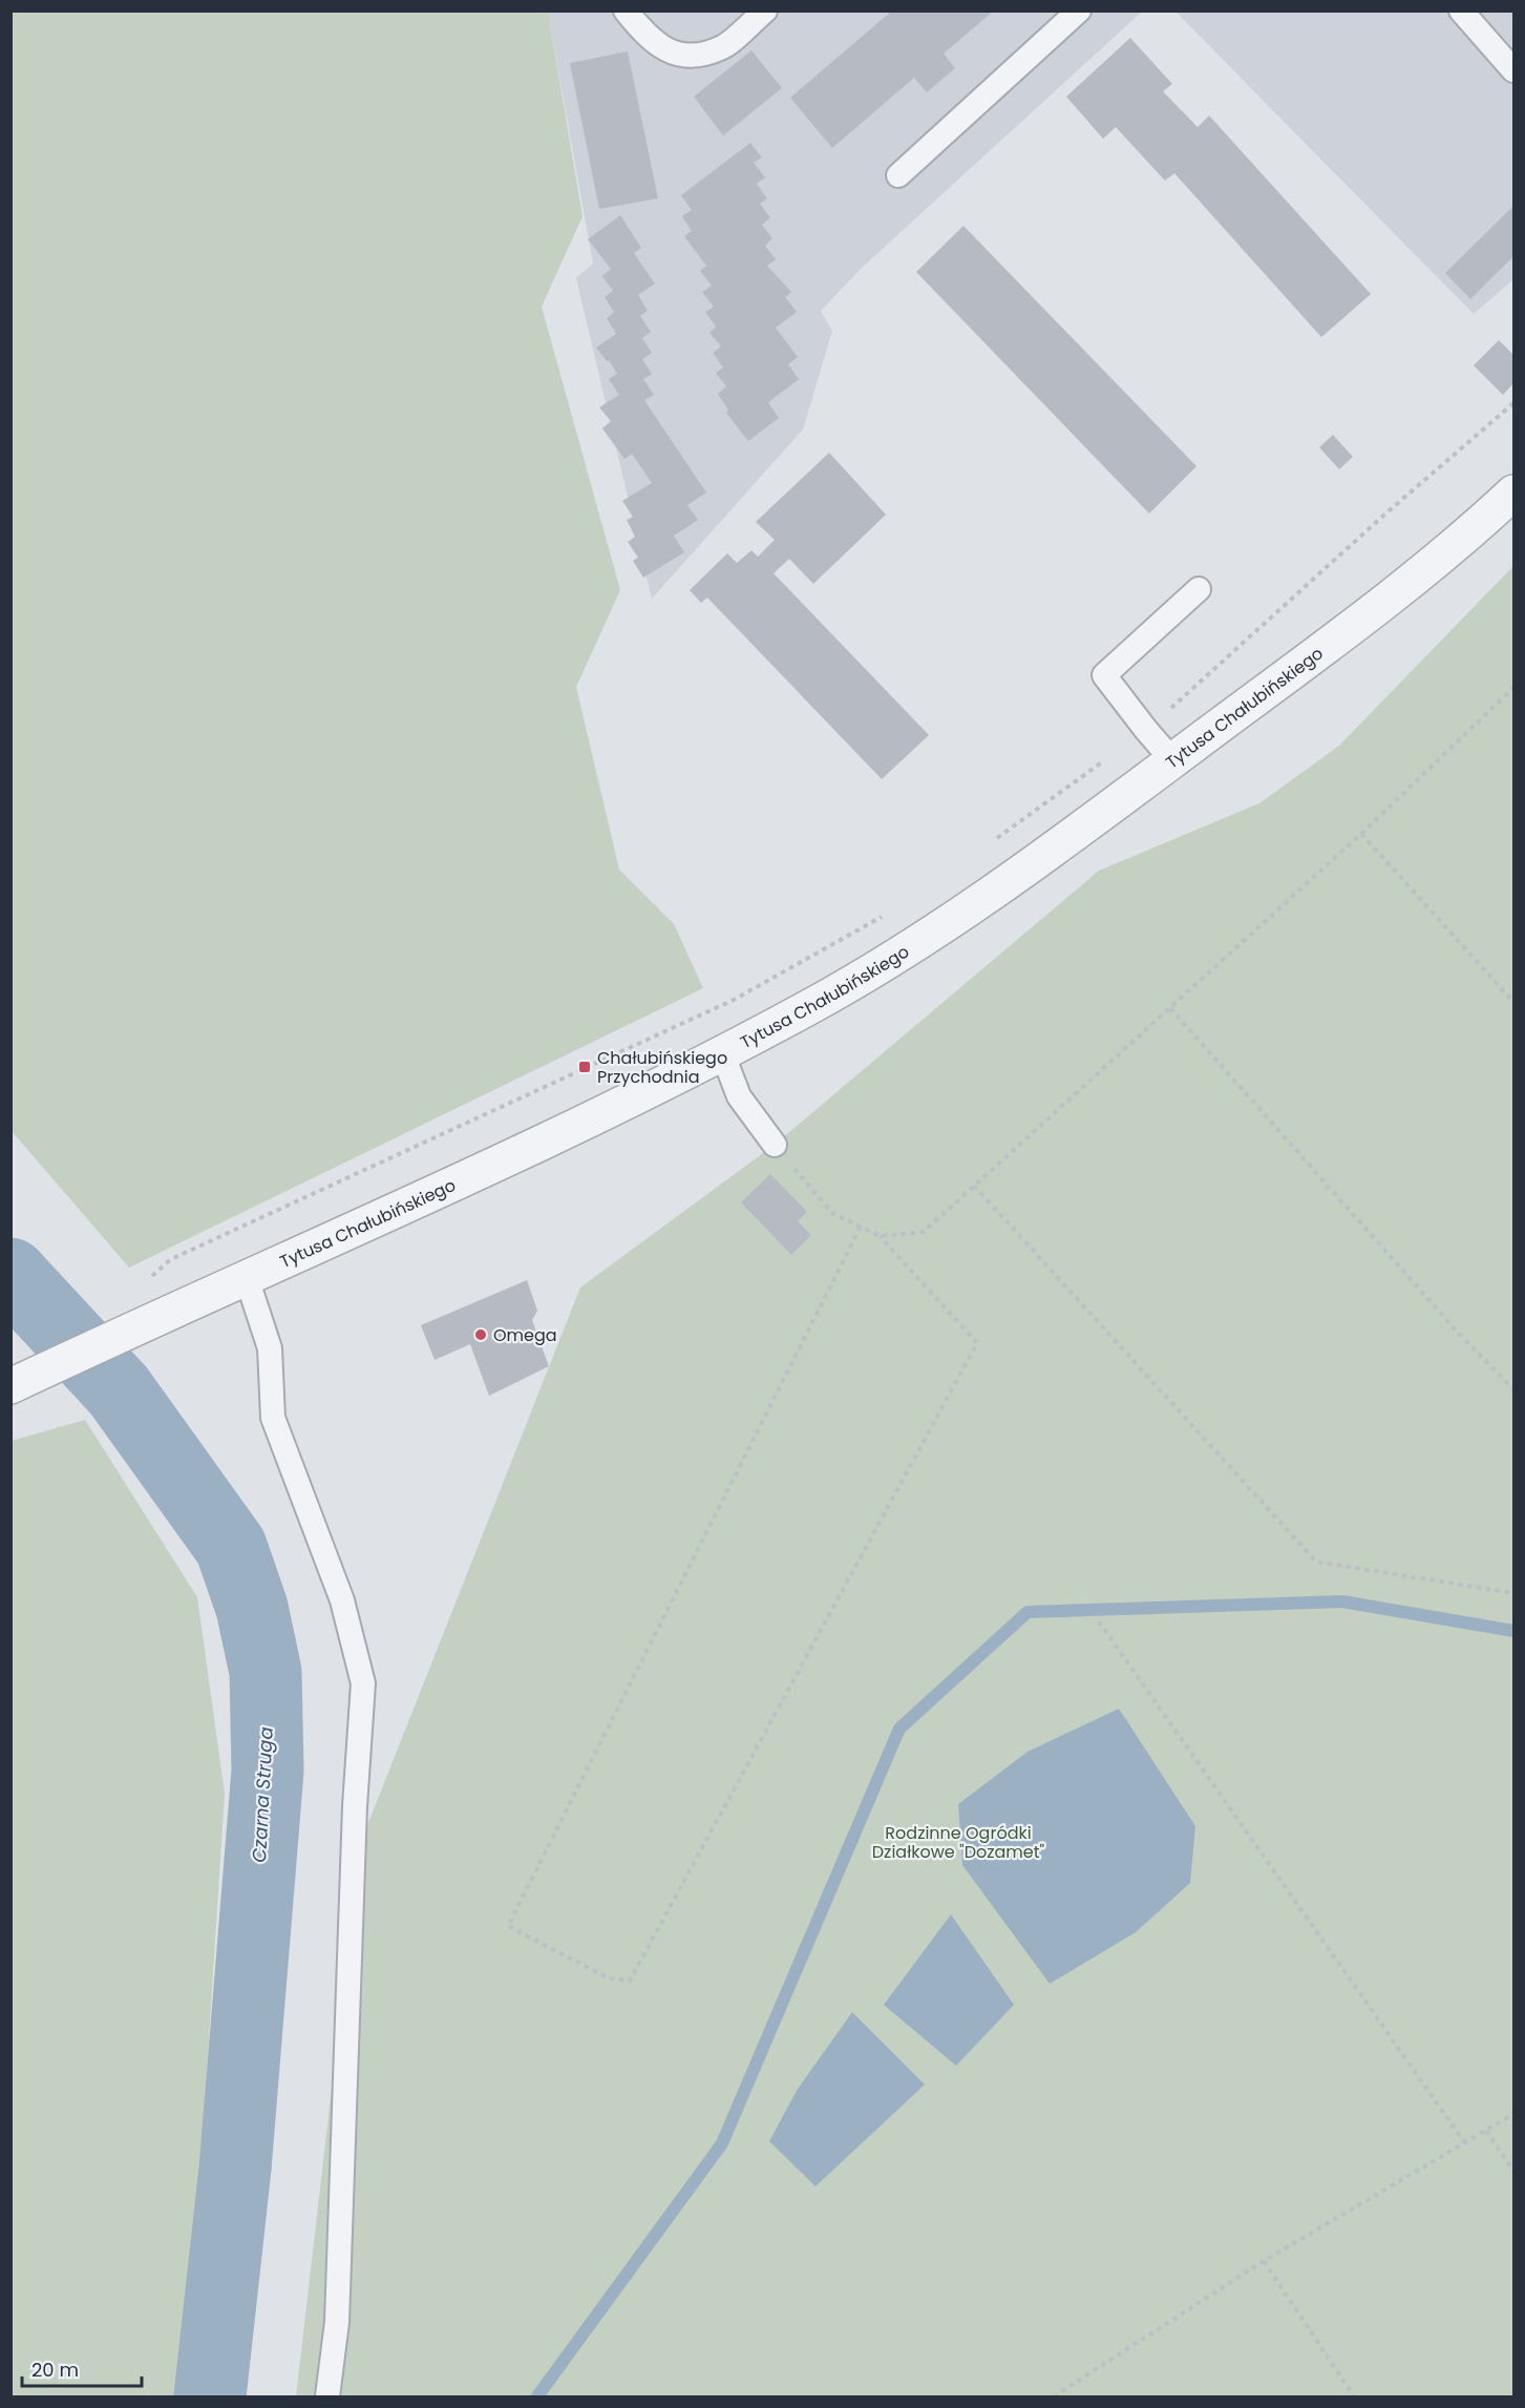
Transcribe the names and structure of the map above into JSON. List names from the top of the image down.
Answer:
{
  "streets": {
    "street": ["Tytusa Chałubińskiego"]
  },
  "water": ["Czarna Struga"],
  "parks": ["Rodzinne Ogródki Działkowe \"Dozamet\""],
  "places": {
    "transit": ["Chałubińskiego Przychodnia"],
    "other": ["Omega"]
  },
  "scale_bar": "20 m"
}
